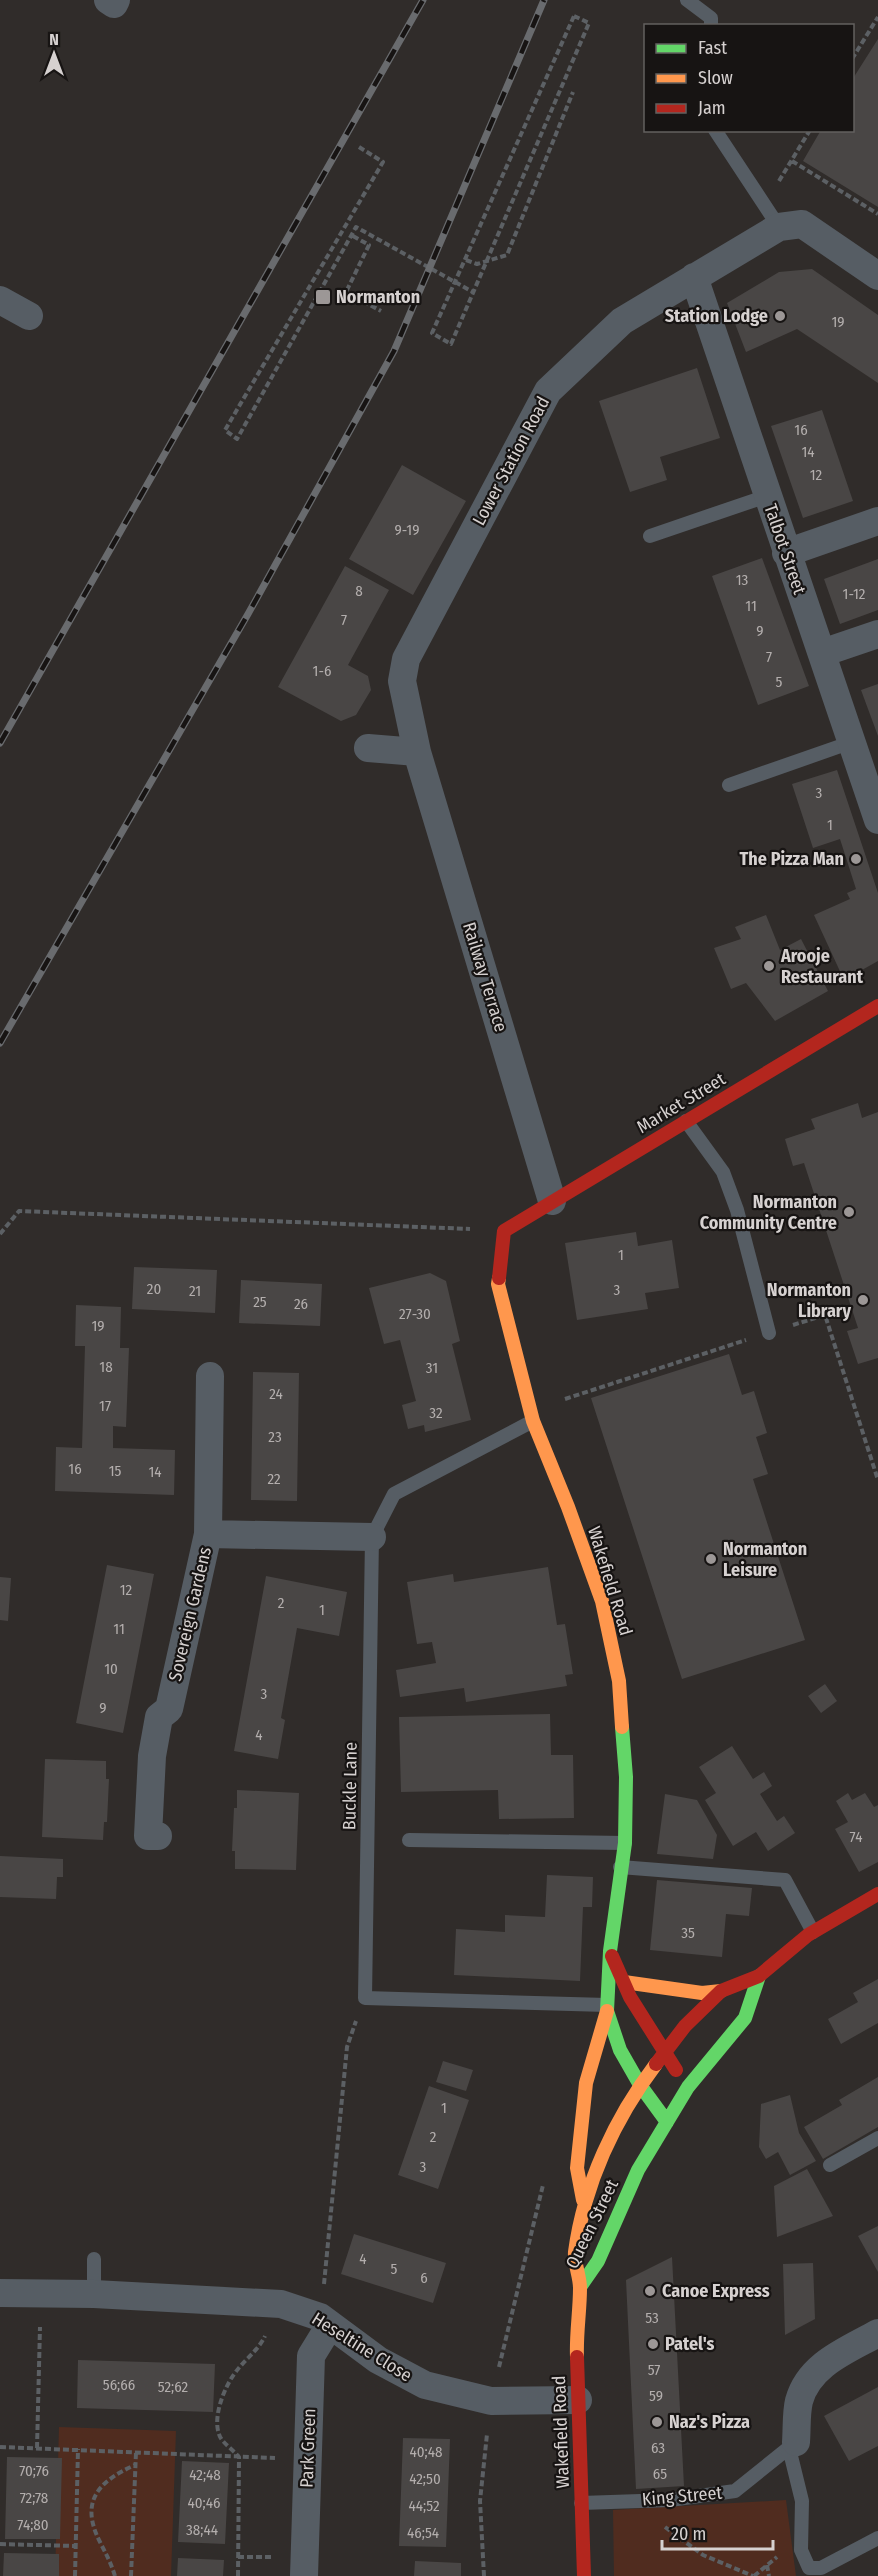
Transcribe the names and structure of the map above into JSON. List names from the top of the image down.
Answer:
{
  "streets": {
    "street": [
      "Lower Station Road",
      "Talbot Street",
      "Railway Terrace",
      "Market Street",
      "Wakefield Road",
      "Sovereign Gardens",
      "Queen Street",
      "Heseltine Close",
      "Park Green"
    ],
    "lane": ["Buckle Lane", "King Street"]
  },
  "crossings": [
    ["Lower Station Road", "Talbot Street"],
    ["Lower Station Road", "Railway Terrace"],
    ["Railway Terrace", "Market Street"],
    ["Market Street", "Wakefield Road"],
    ["Wakefield Road", "Buckle Lane"],
    ["Wakefield Road", "Queen Street"],
    ["Wakefield Road", "Heseltine Close"],
    ["Wakefield Road", "King Street"],
    ["Heseltine Close", "Park Green"]
  ],
  "places": {
    "transit": ["Normanton"],
    "other": [
      "Station Lodge",
      "The Pizza Man",
      "Arooje Restaurant",
      "Normanton Community Centre",
      "Normanton Library",
      "Normanton Leisure",
      "Canoe Express",
      "Patel's",
      "Naz's Pizza"
    ]
  },
  "house_numbers": [
    "19",
    "16",
    "14",
    "12",
    "9-19",
    "13",
    "8",
    "1-12",
    "11",
    "7",
    "9",
    "7",
    "1-6",
    "5",
    "3",
    "1",
    "1",
    "20",
    "3",
    "21",
    "25",
    "26",
    "27-30",
    "19",
    "18",
    "31",
    "24",
    "17",
    "32",
    "23",
    "16",
    "15",
    "14",
    "22",
    "12",
    "2",
    "1",
    "11",
    "10",
    "3",
    "9",
    "4",
    "74",
    "35",
    "1",
    "2",
    "3",
    "4",
    "5",
    "6",
    "53",
    "57",
    "56;66",
    "52;62",
    "59",
    "63",
    "40;48",
    "70;76",
    "65",
    "42;48",
    "42;50",
    "72;78",
    "40;46",
    "44;52",
    "74;80",
    "38;44",
    "46;54"
  ],
  "legend": ["Fast", "Slow", "Jam"],
  "scale_bar": "20 m",
  "north": "top"
}
